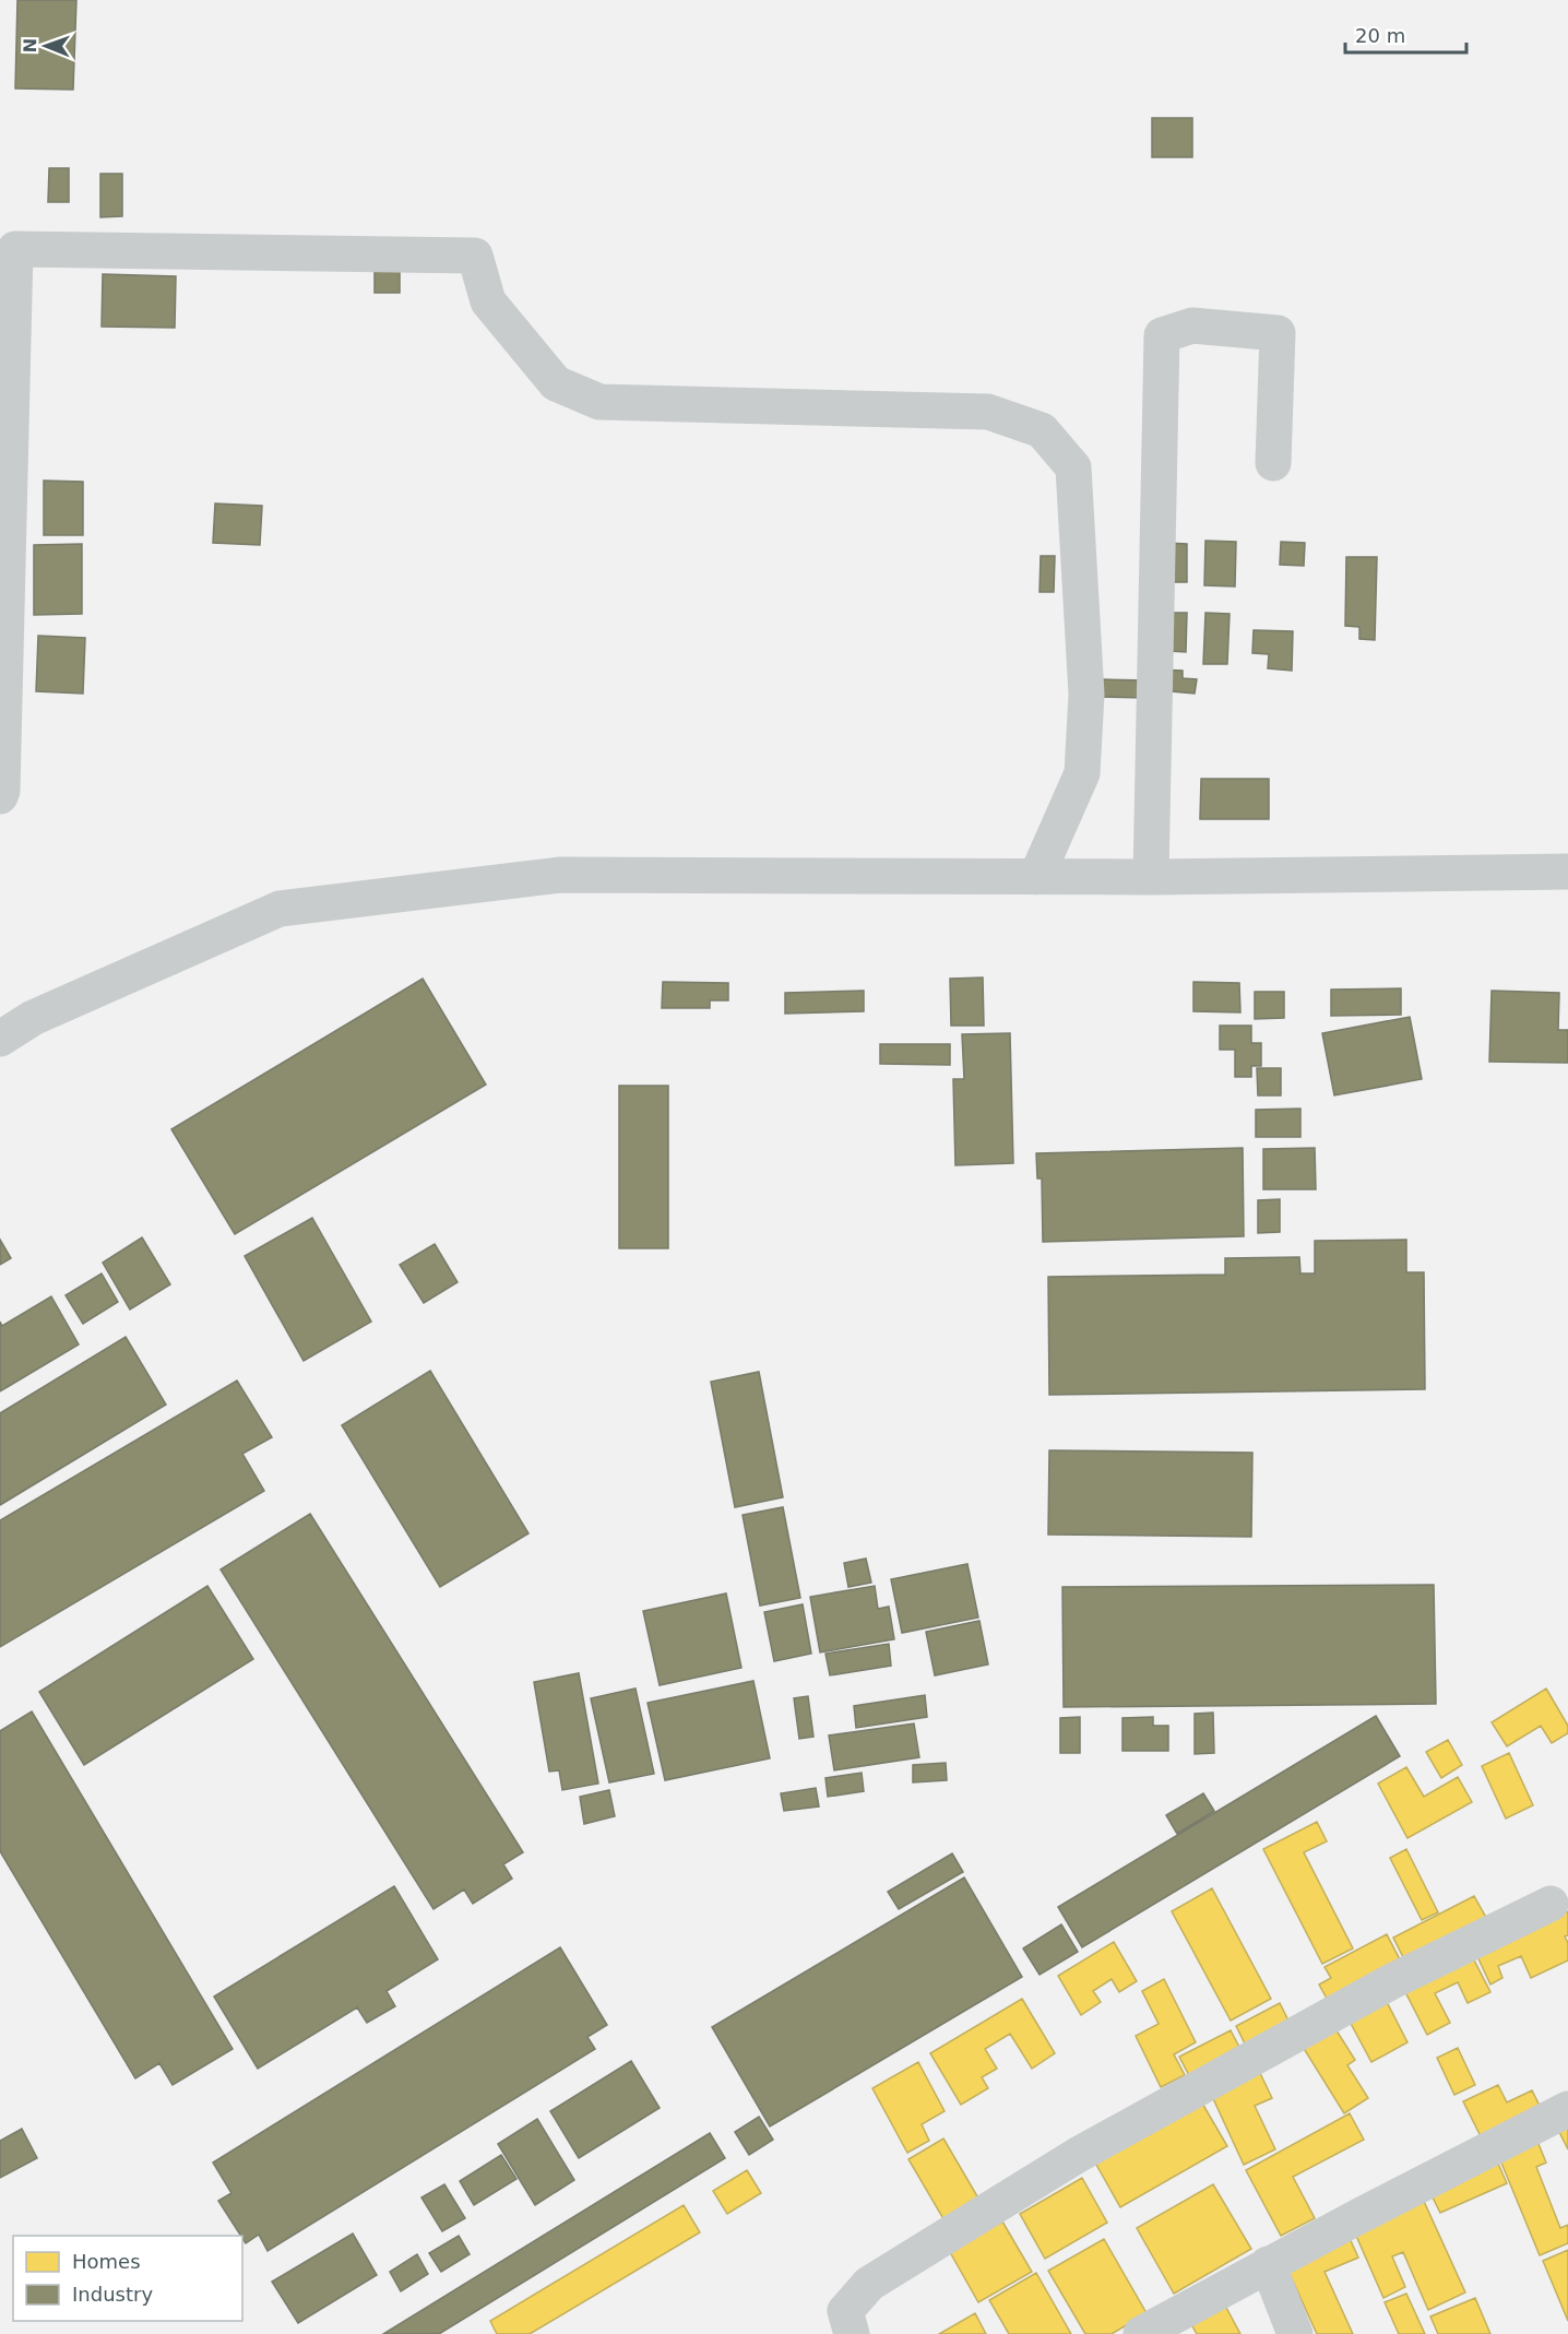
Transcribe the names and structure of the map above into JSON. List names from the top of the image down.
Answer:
{
  "legend": ["Homes", "Industry"],
  "scale_bar": "20 m",
  "north": "left"
}
